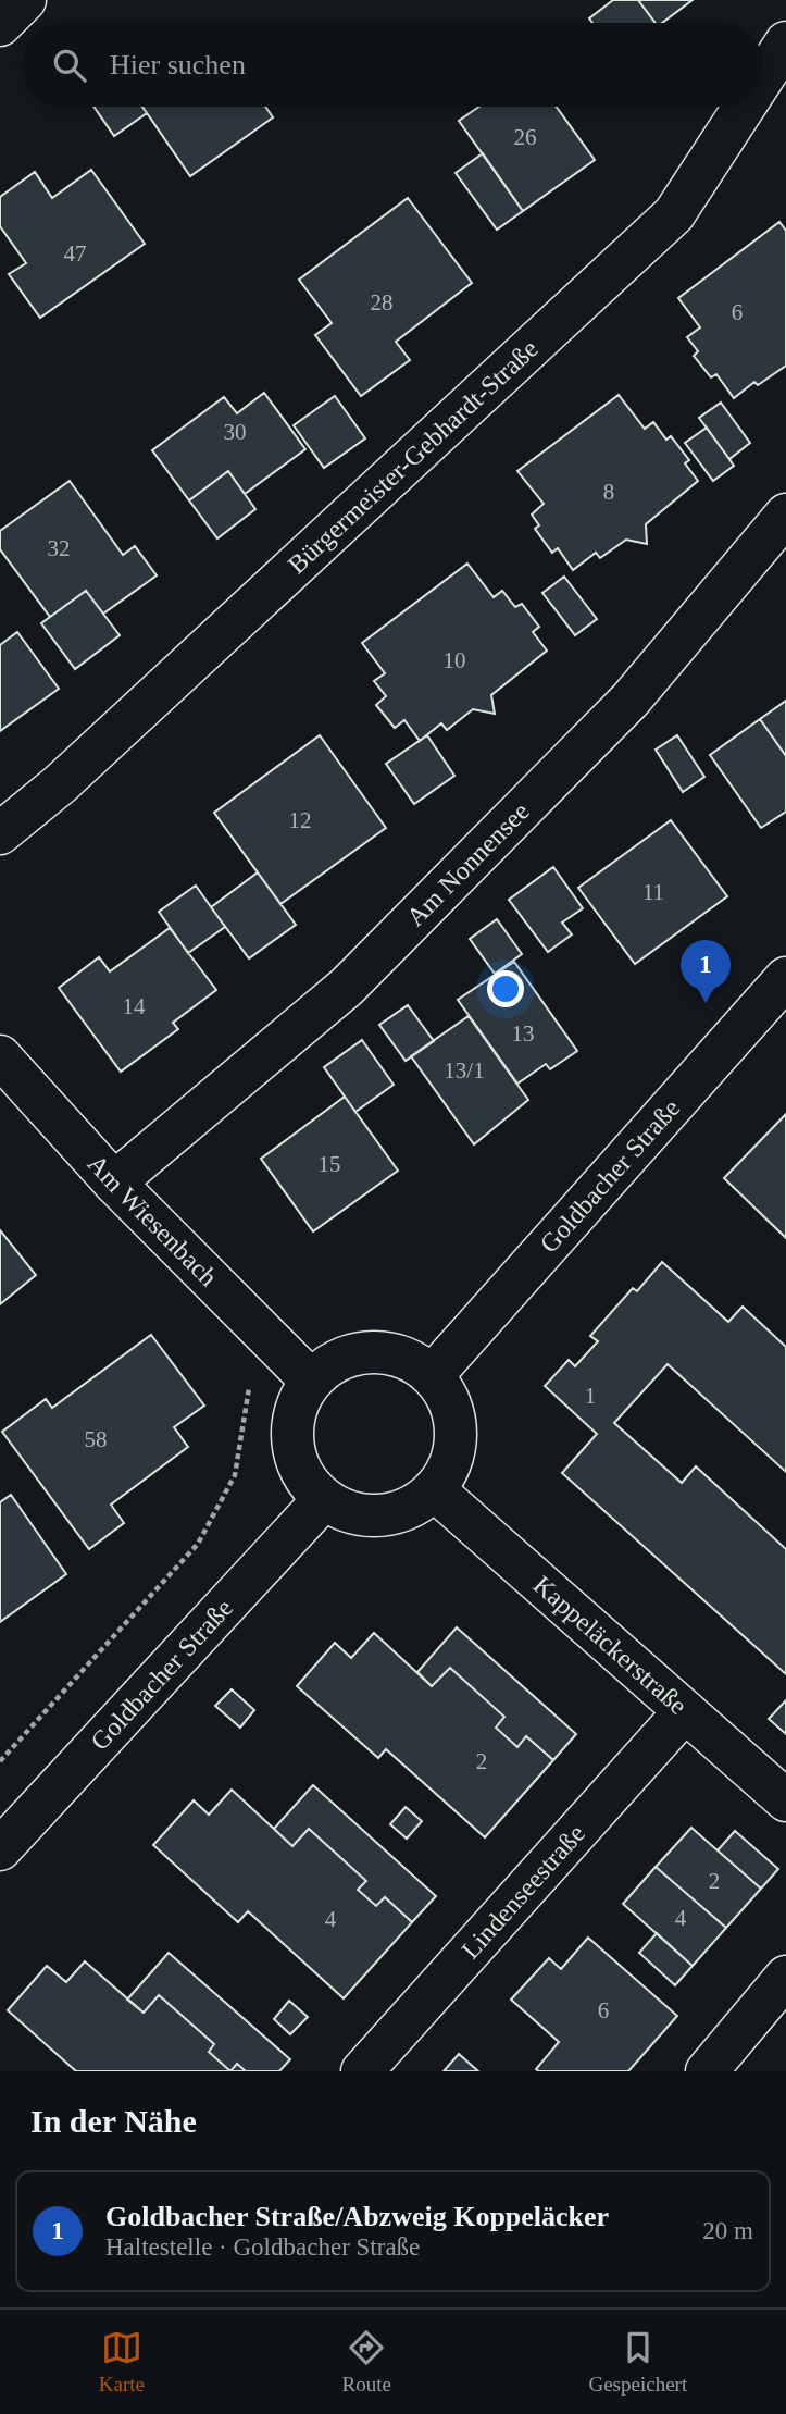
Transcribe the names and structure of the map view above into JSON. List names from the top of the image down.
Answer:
{
  "streets": {
    "street": [
      "Bürgermeister-Gebhardt-Straße",
      "Am Nonnensee",
      "Goldbacher Straße",
      "Am Wiesenbach",
      "Kappeläckerstraße",
      "Lindenseestraße"
    ]
  },
  "crossings": [
    ["Am Nonnensee", "Am Wiesenbach"],
    ["Goldbacher Straße", "Am Wiesenbach"],
    ["Goldbacher Straße", "Kappeläckerstraße"],
    ["Am Wiesenbach", "Kappeläckerstraße"],
    ["Kappeläckerstraße", "Lindenseestraße"]
  ],
  "house_numbers": [
    "26",
    "47",
    "28",
    "6",
    "30",
    "8",
    "32",
    "10",
    "12",
    "11",
    "14",
    "13",
    "13/1",
    "15",
    "1",
    "58",
    "2",
    "2",
    "4",
    "4",
    "6"
  ],
  "page": {
    "search": "Hier suchen",
    "pins": "1",
    "heading": "In der Nähe",
    "list": [
      {
        "mark": "1",
        "name": "Goldbacher Straße/Abzweig Koppeläcker",
        "note": "Haltestelle · Goldbacher Straße",
        "value": "20 m"
      }
    ],
    "nav": ["Karte", "Route", "Gespeichert"]
  }
}
